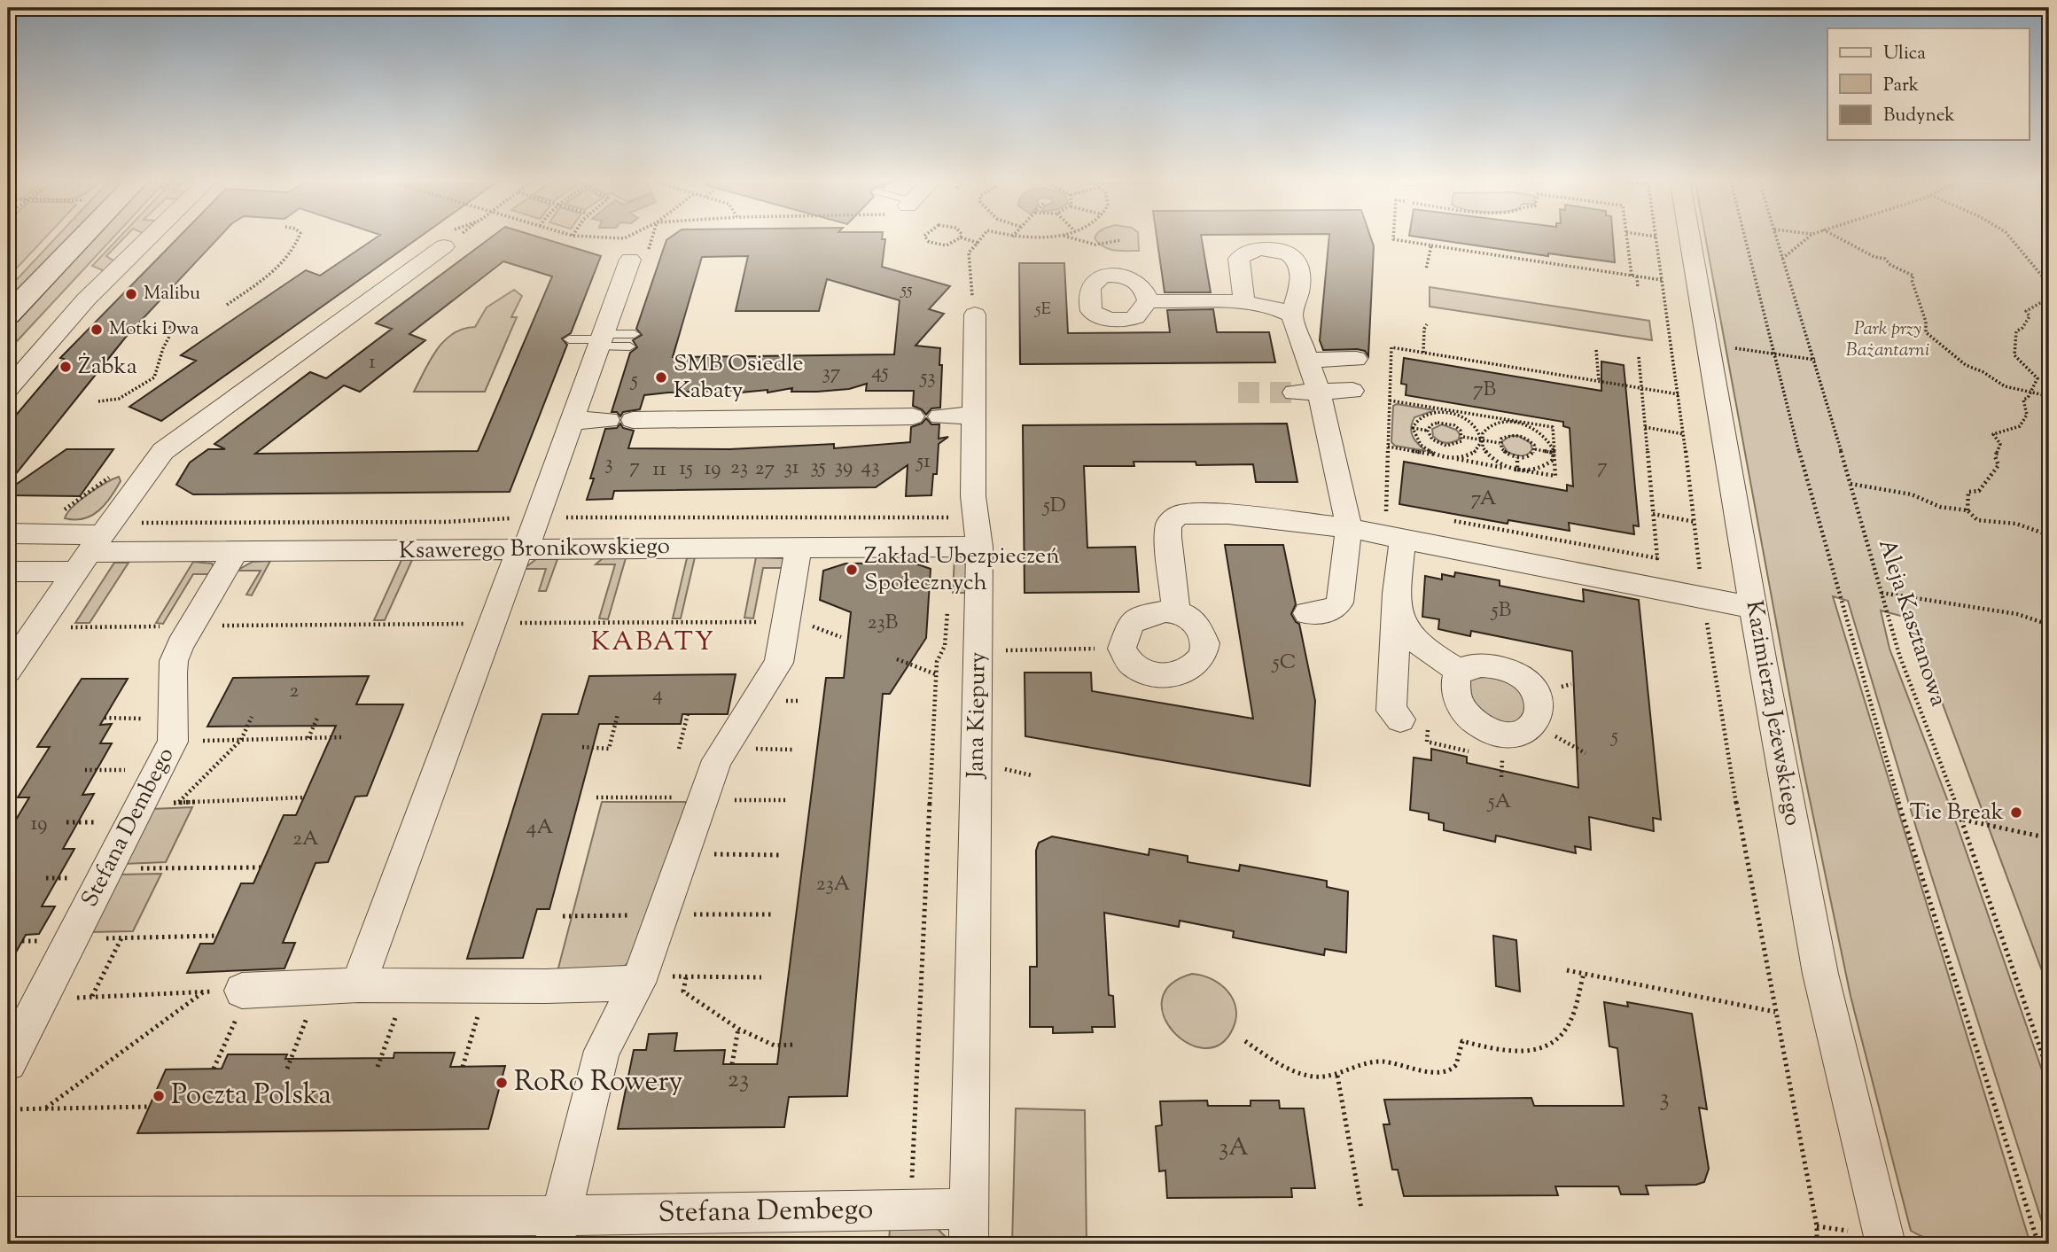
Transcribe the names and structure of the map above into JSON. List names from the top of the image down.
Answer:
{
  "streets": {
    "street": [
      "Ksawerego Bronikowskiego",
      "Kazimierza Jeżewskiego",
      "Jana Kiepury",
      "Stefana Dembego"
    ],
    "path": ["Aleja Kasztanowa"]
  },
  "crossings": [
    ["Ksawerego Bronikowskiego", "Jana Kiepury"],
    ["Ksawerego Bronikowskiego", "Stefana Dembego"],
    ["Jana Kiepury", "Stefana Dembego"]
  ],
  "districts": ["KABATY"],
  "parks": ["Park przy Bażantarni"],
  "places": [
    "Malibu",
    "Motki Dwa",
    "Żabka",
    "SMB Osiedle Kabaty",
    "Zakład Ubezpieczeń Społecznych",
    "Tie Break",
    "RoRo Rowery",
    "Poczta Polska"
  ],
  "house_numbers": [
    "55",
    "5E",
    "1",
    "45",
    "37",
    "53",
    "5",
    "7B",
    "51",
    "3",
    "7",
    "35",
    "39",
    "43",
    "7",
    "23",
    "31",
    "15",
    "19",
    "27",
    "11",
    "7A",
    "5D",
    "5B",
    "23B",
    "5C",
    "2",
    "4",
    "5",
    "5A",
    "19",
    "4A",
    "2A",
    "23A",
    "23",
    "3",
    "3A"
  ],
  "legend": ["Ulica", "Park", "Budynek"]
}
